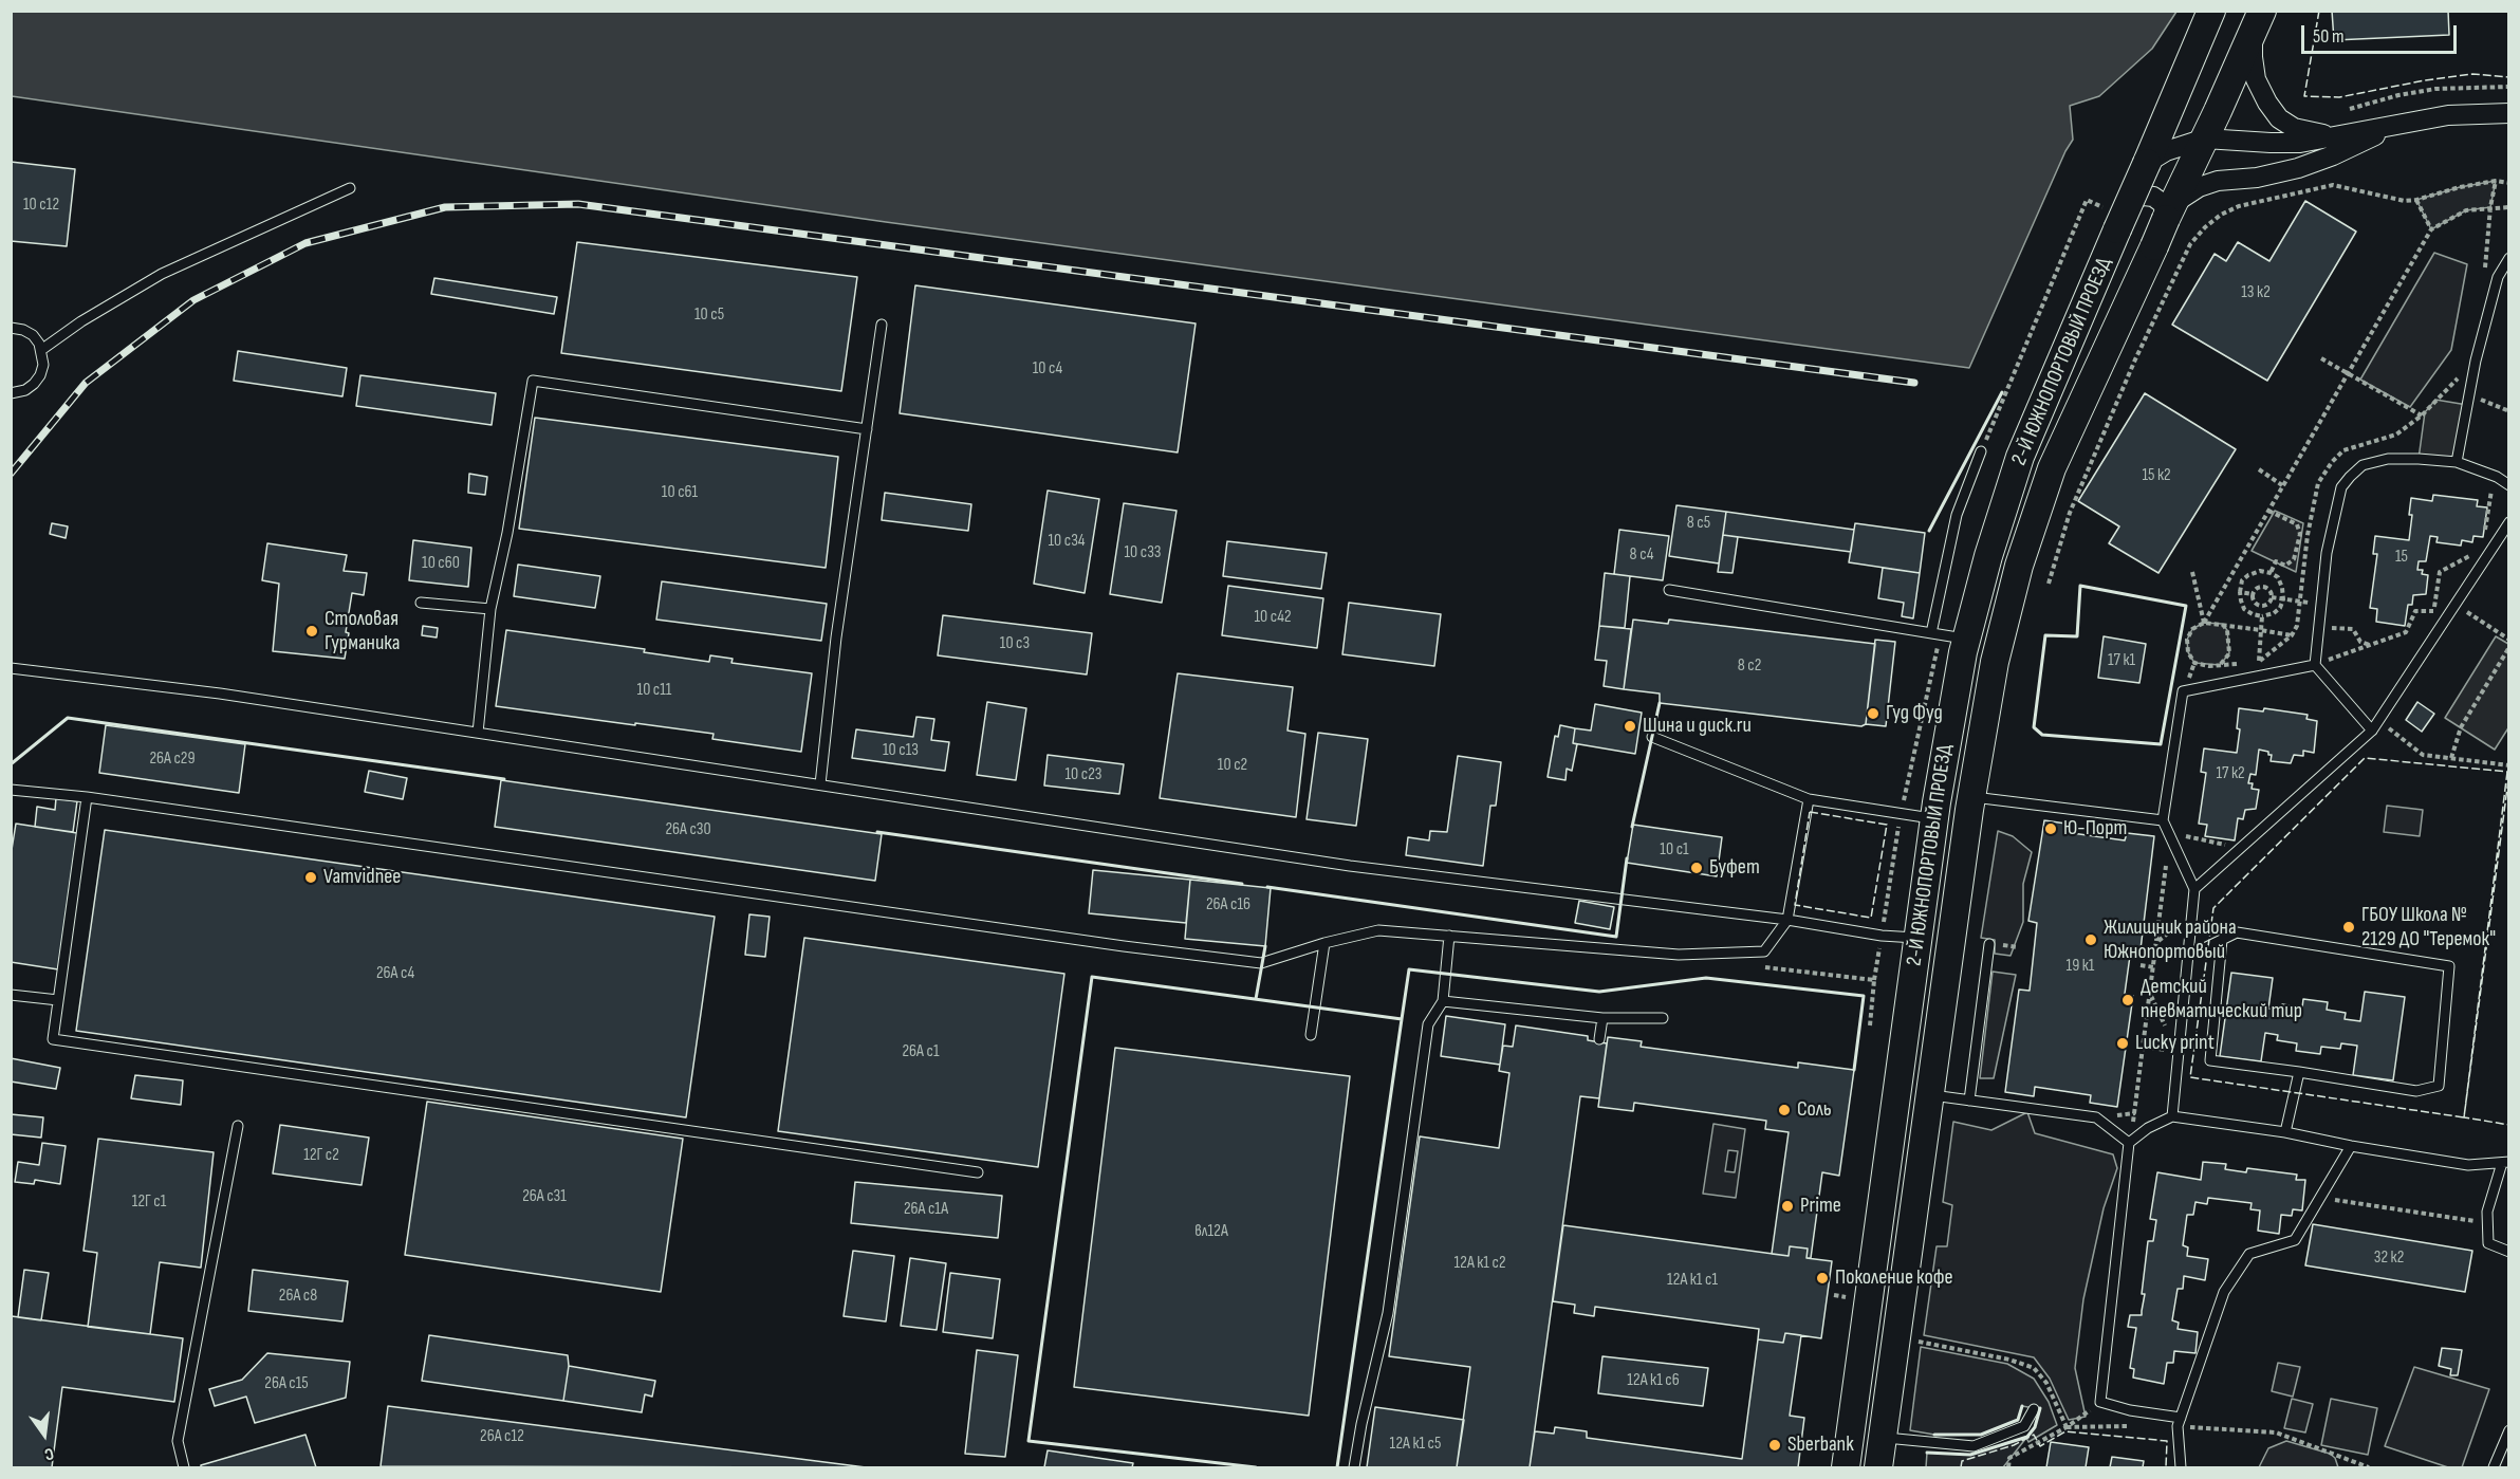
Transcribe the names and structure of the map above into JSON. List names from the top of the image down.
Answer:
{
  "streets": {
    "main road": ["2-Й ЮЖНОПОРТОВЫЙ ПРОЕЗД"]
  },
  "places": [
    "Столовая Гурманика",
    "Гуд Фуд",
    "Шина и диск.ru",
    "Ю-Порт",
    "Буфет",
    "Vamvidnee",
    "ГБОУ Школа № 2129 ДО \"Теремок\"",
    "Жилищник района Южнопортовый",
    "Детский пневматический тир",
    "Lucky print",
    "Соль",
    "Prime",
    "Поколение кофе",
    "Sberbank"
  ],
  "house_numbers": [
    "10 с12",
    "13 к2",
    "10 с5",
    "10 с4",
    "15 к2",
    "10 с61",
    "8 с5",
    "10 с34",
    "10 с33",
    "8 с4",
    "15",
    "10 с60",
    "10 с42",
    "10 с3",
    "17 к1",
    "8 с2",
    "10 с11",
    "10 с13",
    "26А с29",
    "10 с2",
    "17 к2",
    "10 с23",
    "26А с30",
    "10 с1",
    "26А с16",
    "19 к1",
    "26А с4",
    "26А с1",
    "12Г с2",
    "26А с31",
    "12Г с1",
    "26А с1А",
    "вл12А",
    "32 к2",
    "12А к1 с2",
    "12А к1 с1",
    "26А с8",
    "12А к1 с6",
    "26А с15",
    "26А с12",
    "12А к1 с5"
  ],
  "scale_bar": "50 m",
  "north": "bottom"
}
